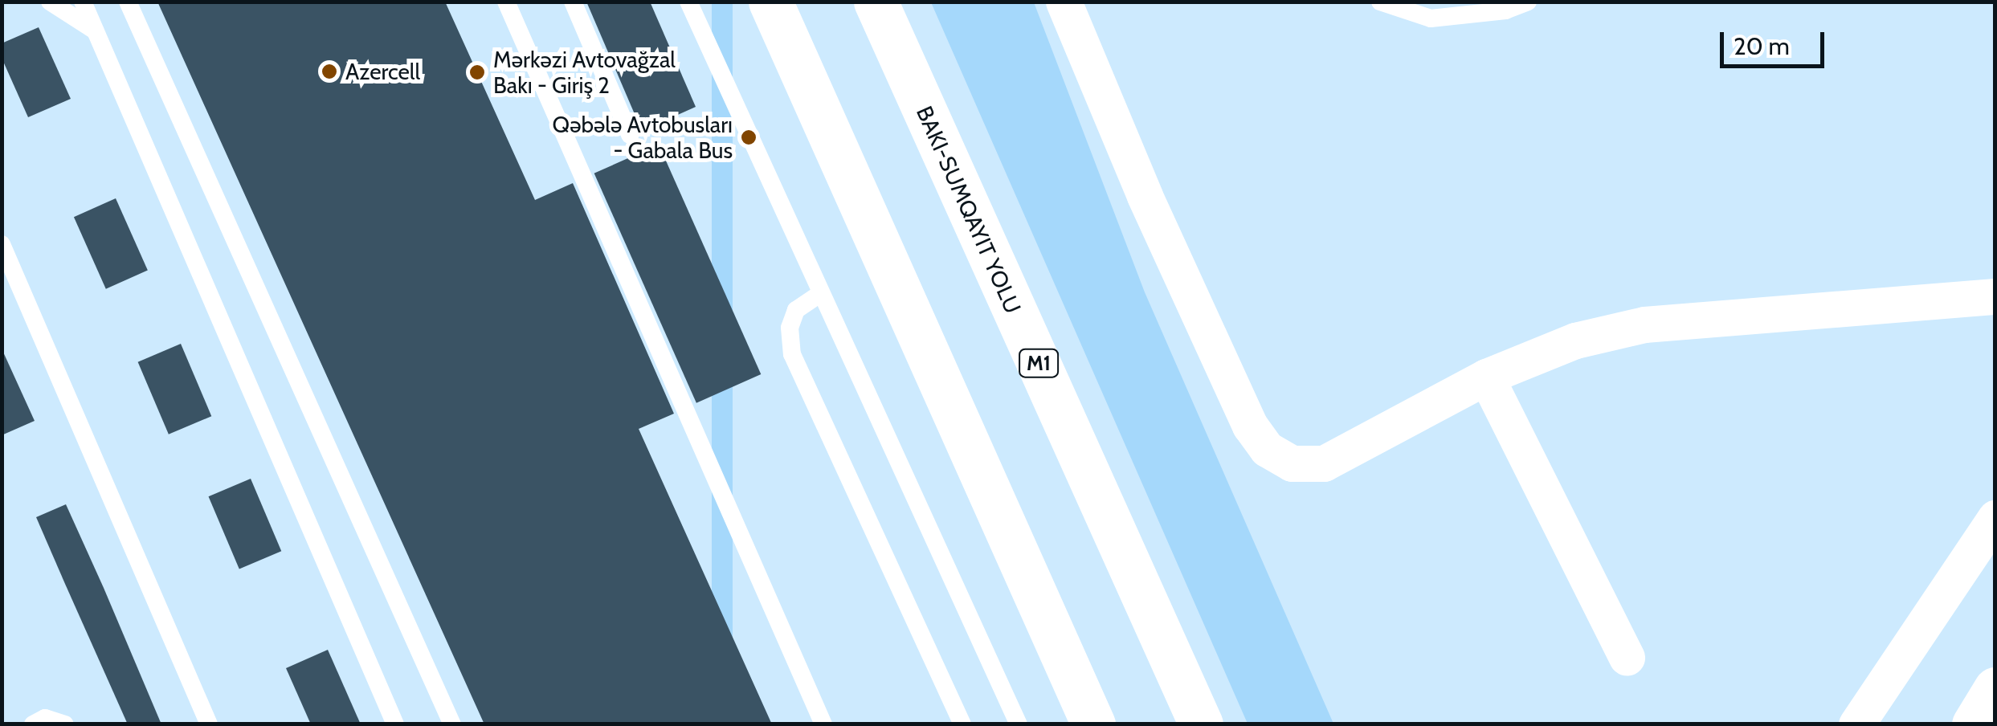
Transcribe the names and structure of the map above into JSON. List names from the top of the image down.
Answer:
{
  "streets": {
    "highway": ["M1"]
  },
  "places": ["Azercell", "Mərkəzi Avtovağzal Bakı - Giriş 2", "Qəbələ Avtobusları - Gabala Bus"],
  "scale_bar": "20 m"
}
